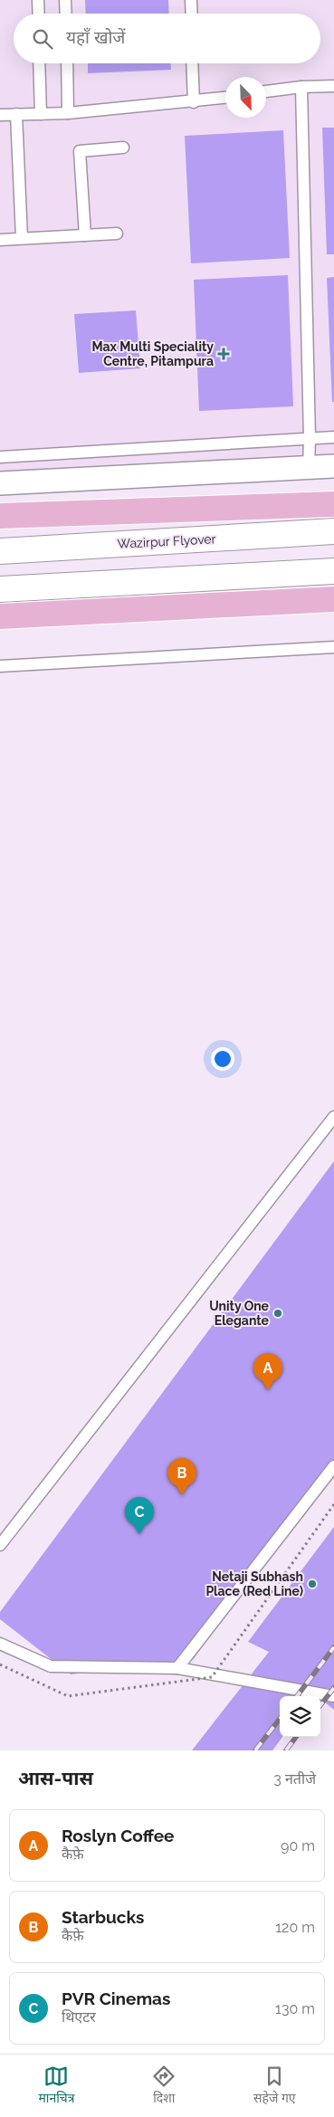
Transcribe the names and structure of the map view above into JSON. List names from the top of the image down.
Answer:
{
  "streets": {
    "main road": ["Wazirpur Flyover"]
  },
  "places": {
    "health": ["Max Multi Speciality Centre, Pitampura"],
    "other": ["Unity One Elegante", "Netaji Subhash Place (Red Line)"]
  },
  "north": "bottom right",
  "page": {
    "search": "यहाँ खोजें",
    "pins": ["A", "B", "C"],
    "heading": ["आस-पास", "3 नतीजे"],
    "list": [
      {
        "mark": "A",
        "name": "Roslyn Coffee",
        "note": "कैफ़े",
        "value": "90 m"
      },
      {
        "mark": "B",
        "name": "Starbucks",
        "note": "कैफ़े",
        "value": "120 m"
      },
      {
        "mark": "C",
        "name": "PVR Cinemas",
        "note": "थिएटर",
        "value": "130 m"
      }
    ],
    "nav": ["मानचित्र", "दिशा", "सहेजे गए"]
  }
}
